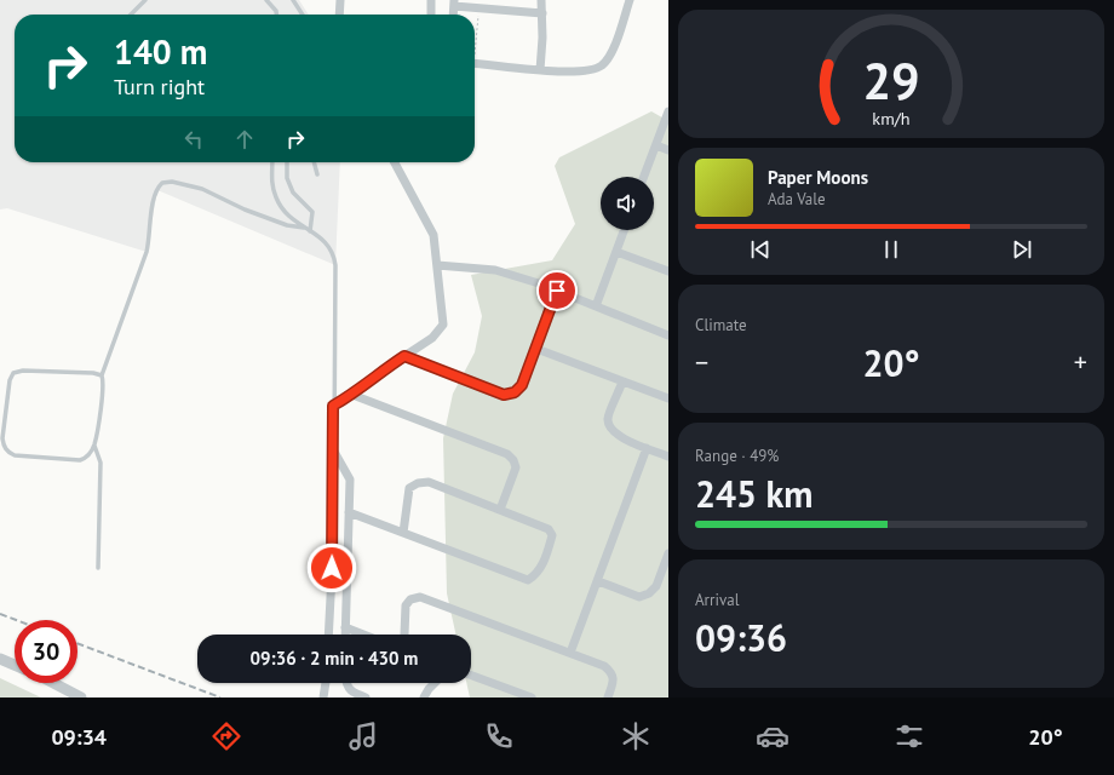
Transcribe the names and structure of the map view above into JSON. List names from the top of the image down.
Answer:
{
  "page": {
    "turn": ["140 m", "Turn right"],
    "song": ["Paper Moons", "Ada Vale"],
    "tile": [
      "Climate",
      ["Range · 49%", "245 km"],
      ["Arrival", "09:36"]
    ],
    "heat": ["−", "20°", "+"],
    "limit": "30",
    "trip": "09:36 · 2 min · 430 m",
    "tabs": ["09:34", "20°"],
    "gauge": ["29", "km/h"]
  }
}
